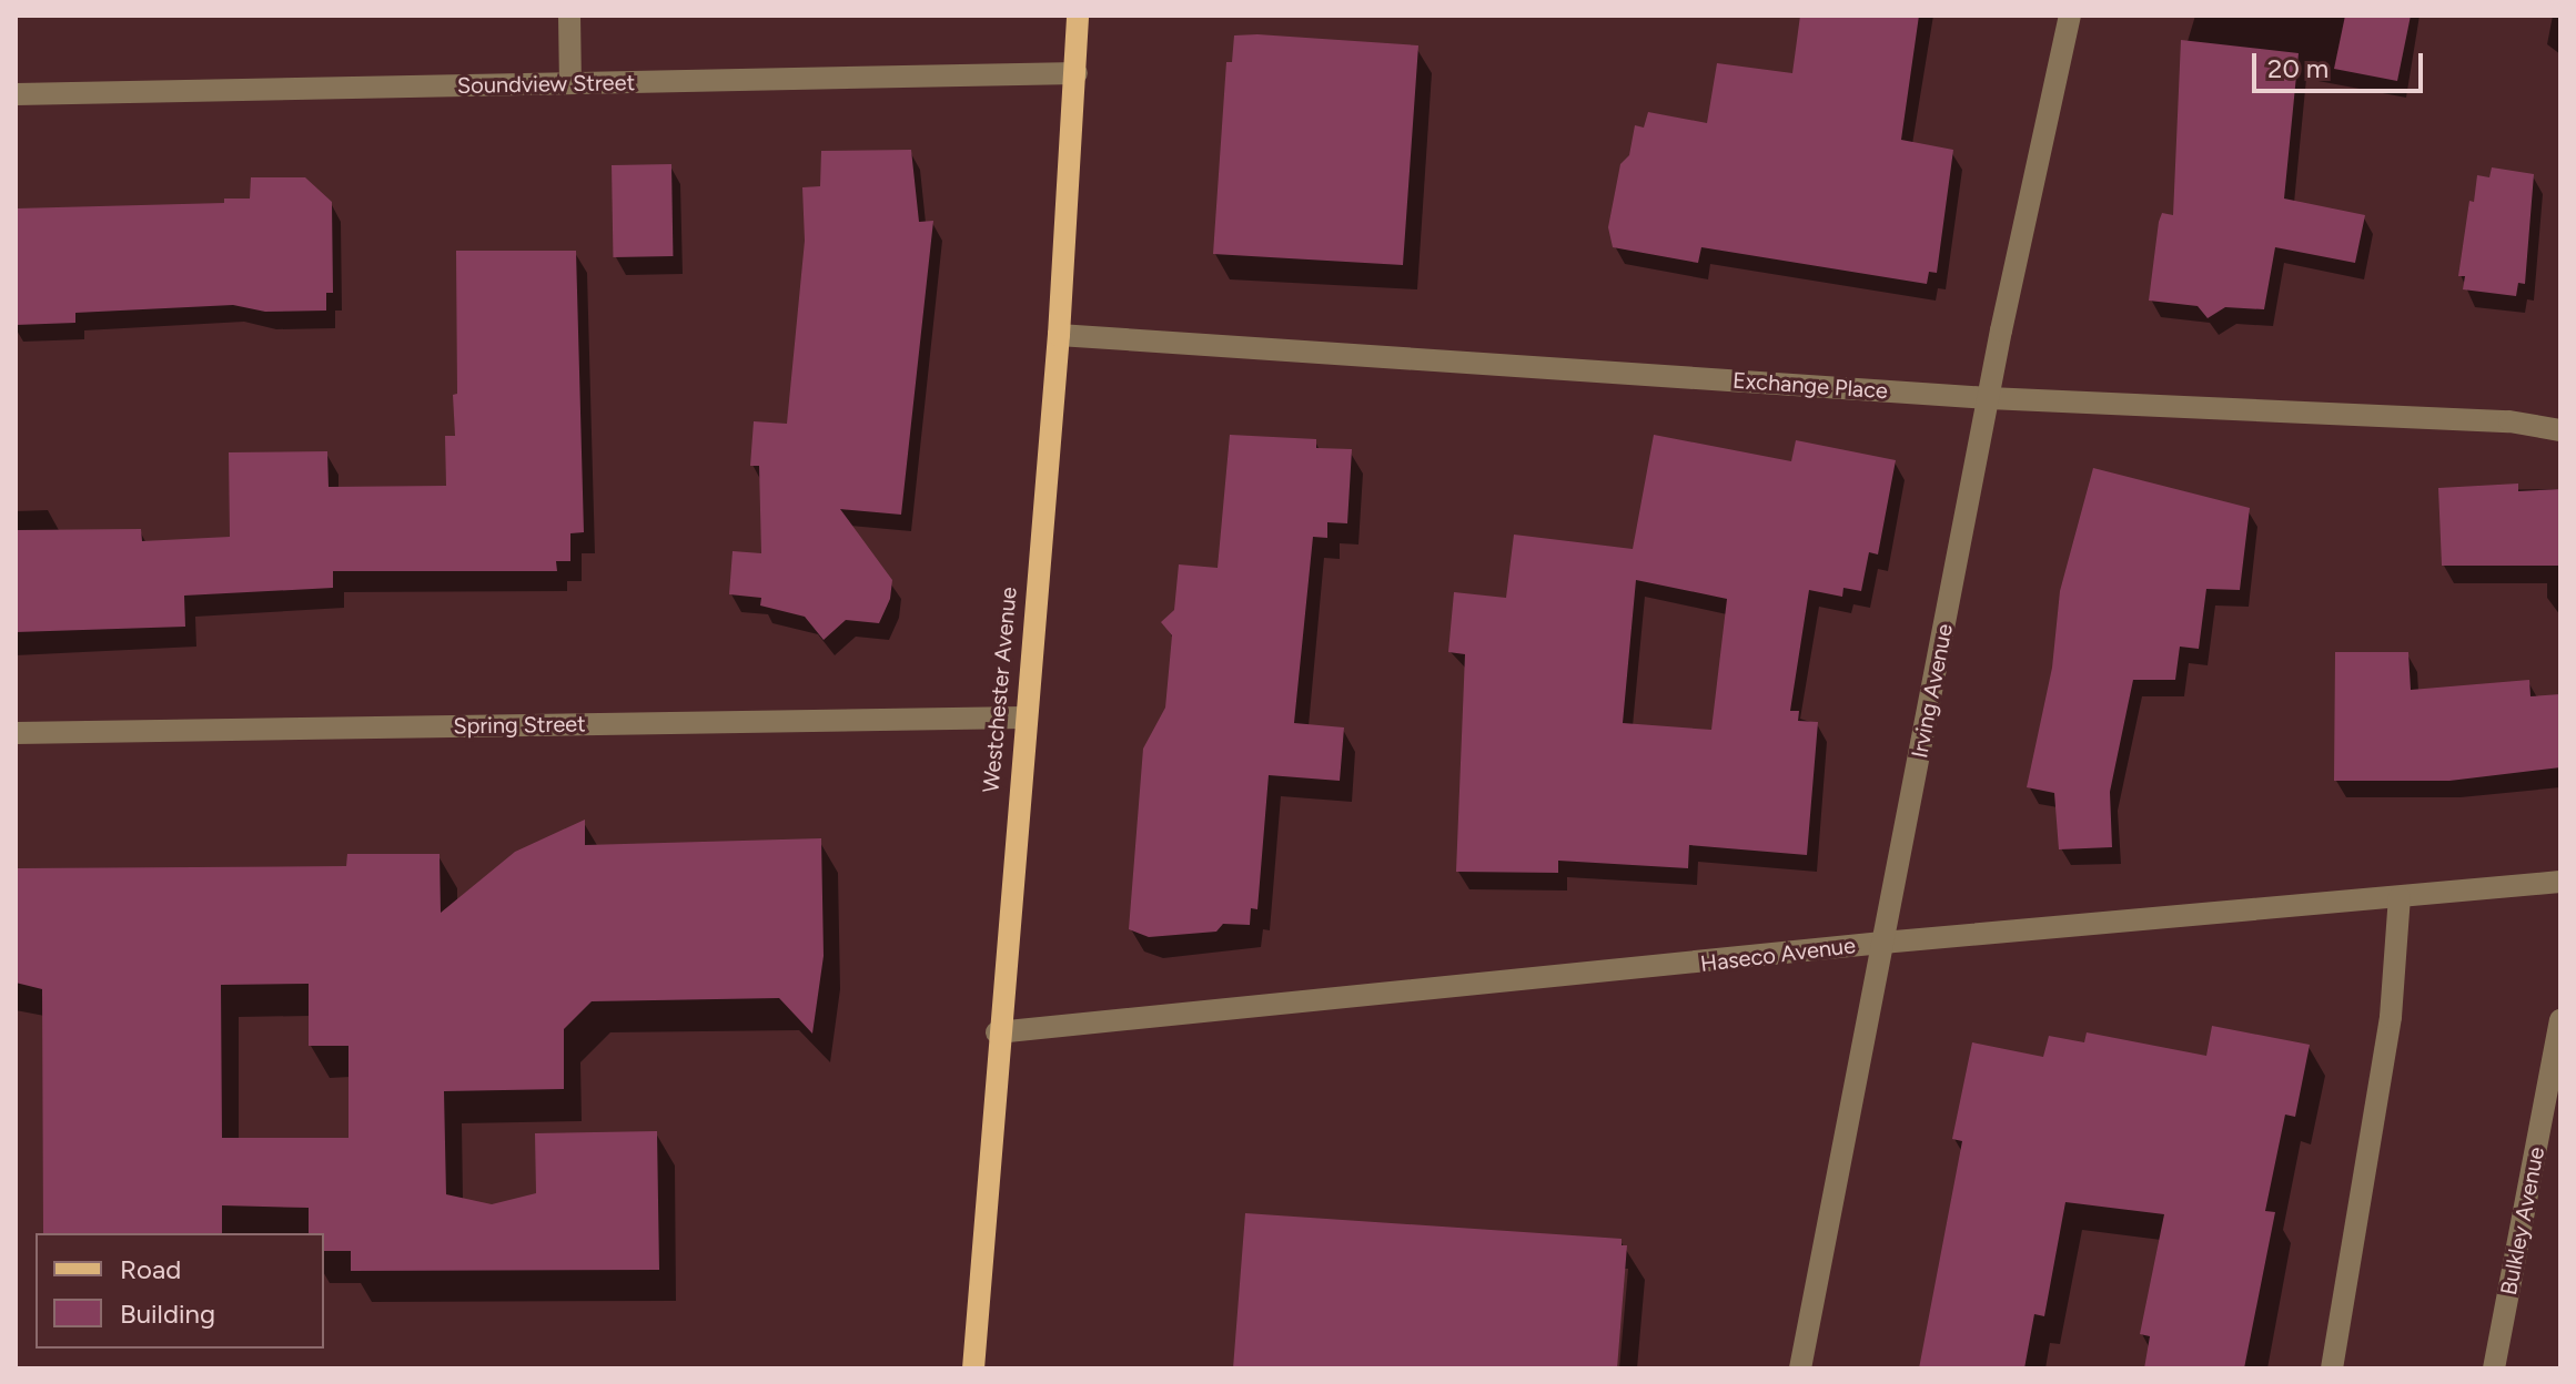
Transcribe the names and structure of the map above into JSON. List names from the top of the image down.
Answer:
{
  "streets": {
    "main road": ["Westchester Avenue"],
    "street": [
      "Soundview Street",
      "Exchange Place",
      "Irving Avenue",
      "Spring Street",
      "Haseco Avenue",
      "Bulkley Avenue"
    ]
  },
  "crossings": [
    ["Soundview Street", "Westchester Avenue"],
    ["Exchange Place", "Westchester Avenue"],
    ["Exchange Place", "Irving Avenue"],
    ["Westchester Avenue", "Spring Street"],
    ["Westchester Avenue", "Haseco Avenue"],
    ["Irving Avenue", "Haseco Avenue"]
  ],
  "legend": ["Road", "Building"],
  "scale_bar": "20 m"
}
